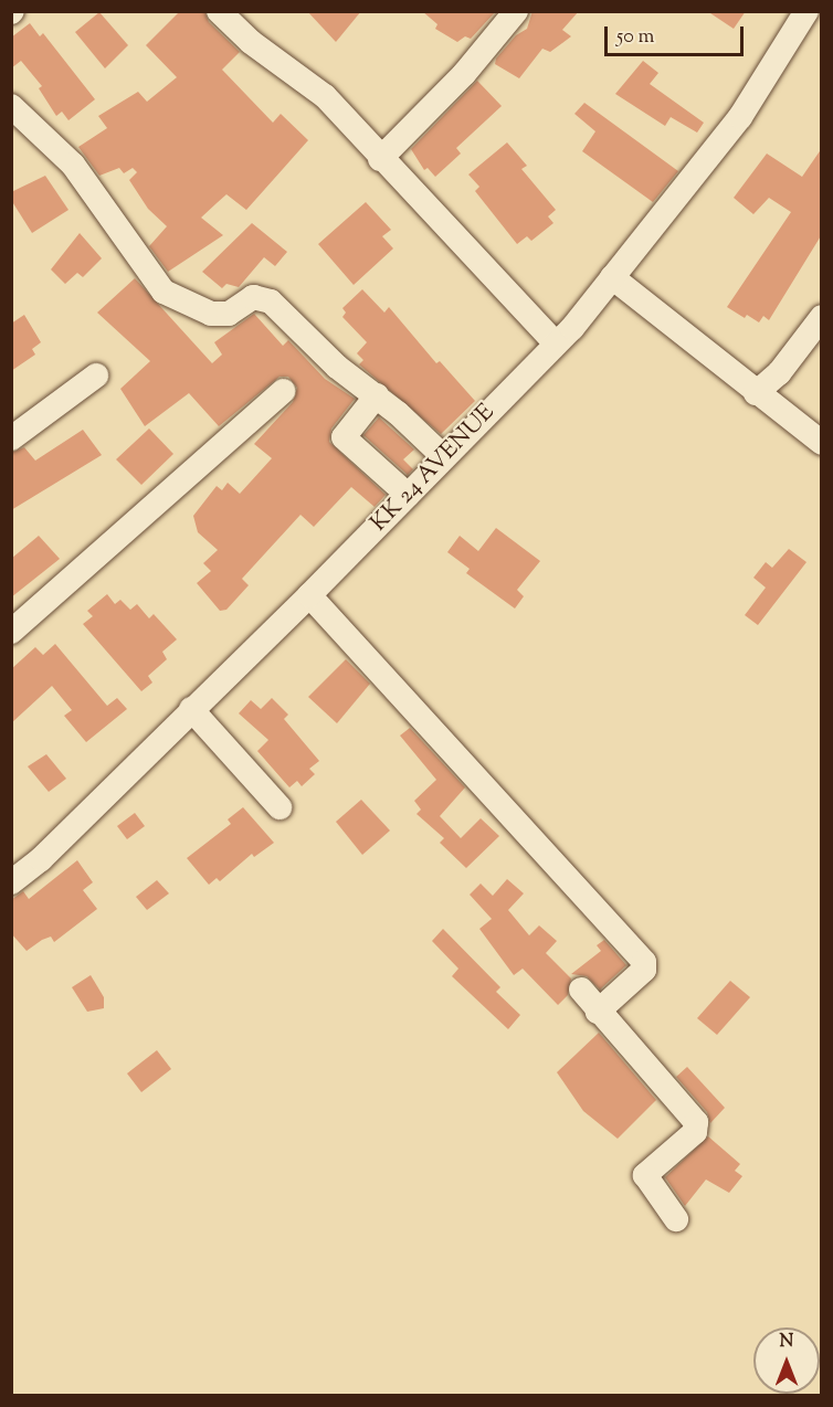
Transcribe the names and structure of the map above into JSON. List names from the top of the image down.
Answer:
{
  "streets": {
    "street": ["KK 24 AVENUE"]
  },
  "scale_bar": "50 m",
  "north": "top"
}
